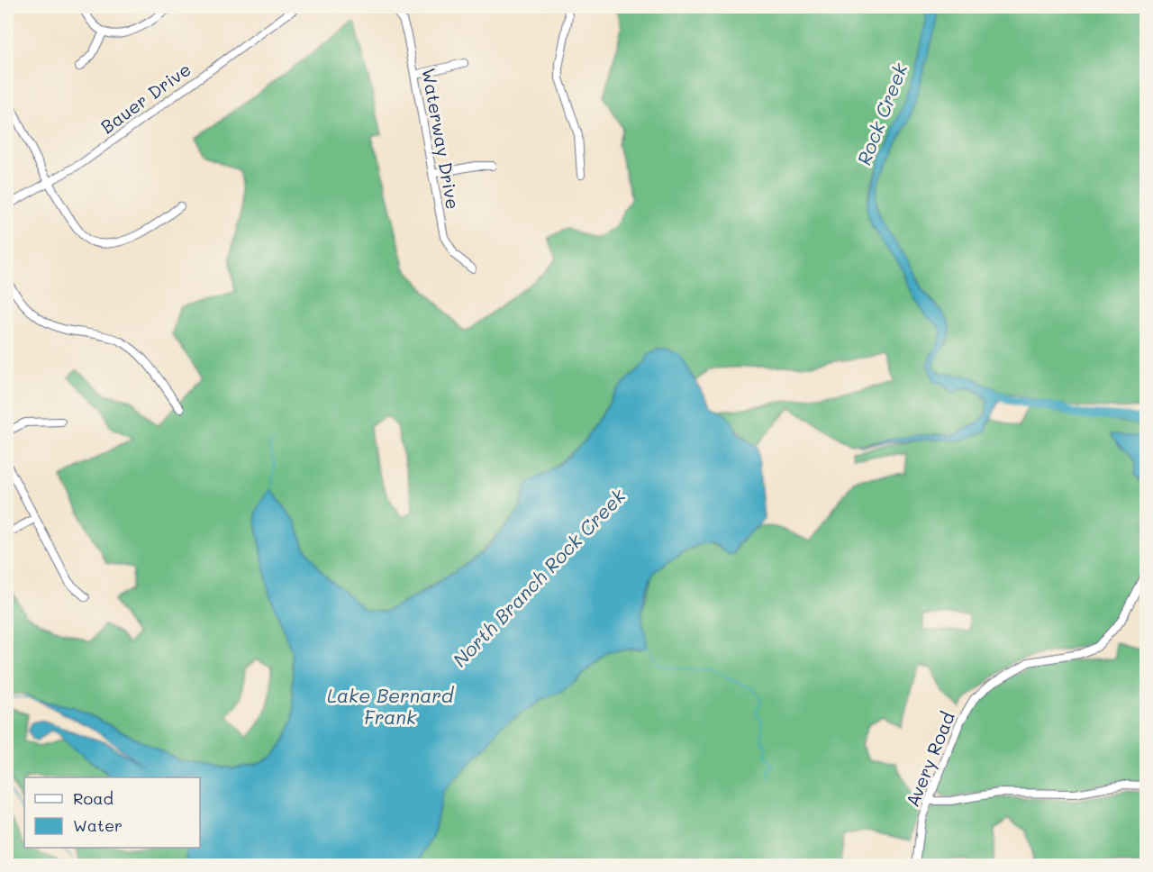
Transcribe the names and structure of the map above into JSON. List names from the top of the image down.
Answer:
{
  "streets": {
    "street": ["Bauer Drive", "Waterway Drive", "Avery Road"]
  },
  "water": ["Rock Creek", "North Branch Rock Creek", "Lake Bernard Frank"],
  "legend": ["Road", "Water"]
}
